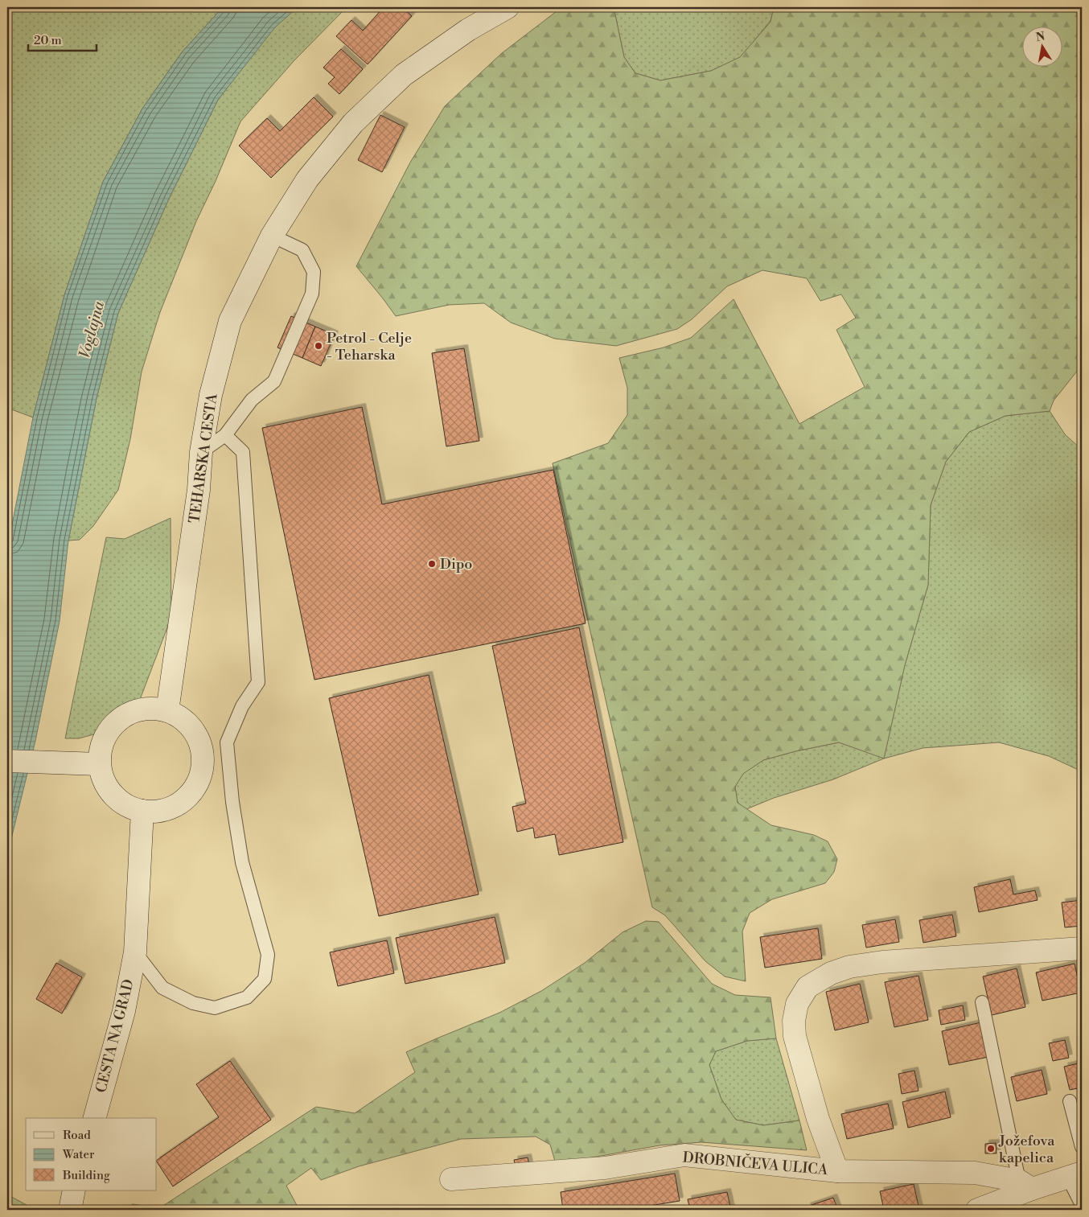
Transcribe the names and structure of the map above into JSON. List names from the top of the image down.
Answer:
{
  "streets": {
    "street": ["TEHARSKA CESTA", "CESTA NA GRAD", "DROBNIČEVA ULICA"]
  },
  "water": ["Voglajna"],
  "places": ["Petrol - Celje - Teharska", "Dipo", "Jožefova kapelica"],
  "legend": ["Road", "Water", "Building"],
  "scale_bar": "20 m",
  "north": "top"
}
